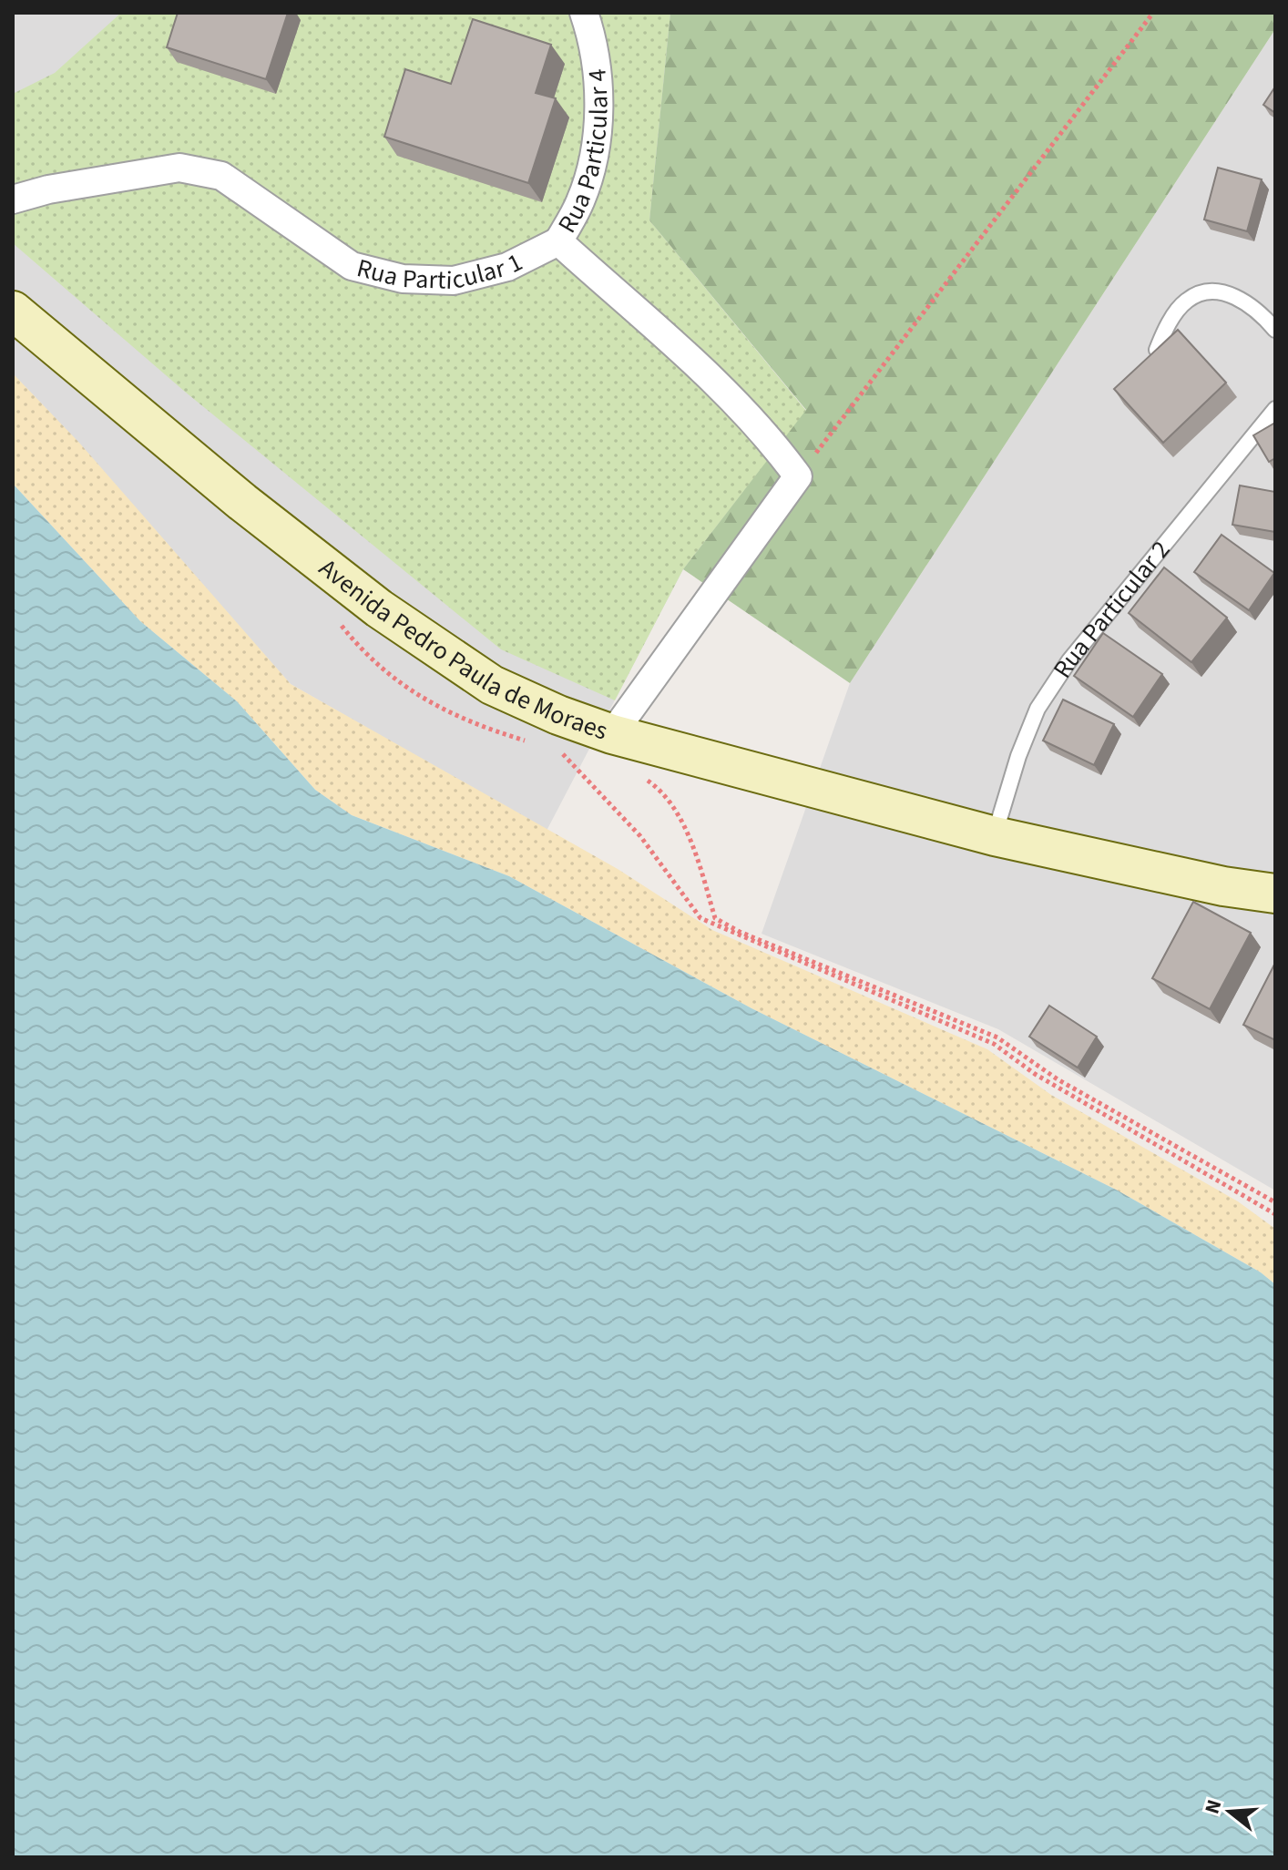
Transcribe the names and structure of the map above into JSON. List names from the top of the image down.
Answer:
{
  "streets": {
    "main road": ["Avenida Pedro Paula de Moraes"],
    "street": ["Rua Particular 4", "Rua Particular 1"],
    "lane": ["Rua Particular 2"]
  },
  "crossings": [
    ["Rua Particular 4", "Rua Particular 1"],
    ["Rua Particular 2", "Avenida Pedro Paula de Moraes"]
  ],
  "north": "left"
}
